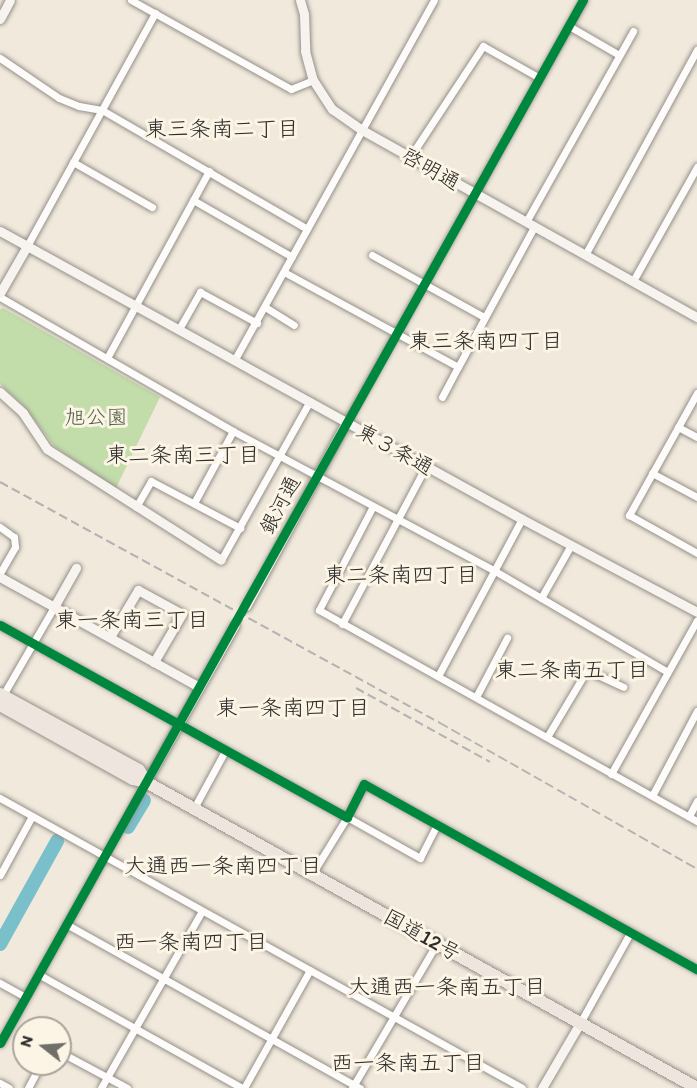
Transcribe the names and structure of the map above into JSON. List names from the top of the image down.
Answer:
{
  "streets": {
    "highway": ["国道12号"],
    "street": ["啓明通", "東３条通", "銀河通"]
  },
  "crossings": [
    ["東３条通", "銀河通"]
  ],
  "districts": [
    "東三条南二丁目",
    "東三条南四丁目",
    "東二条南三丁目",
    "東二条南四丁目",
    "東一条南三丁目",
    "東二条南五丁目",
    "東一条南四丁目",
    "大通西一条南四丁目",
    "西一条南四丁目",
    "大通西一条南五丁目",
    "西一条南五丁目"
  ],
  "parks": ["旭公園"],
  "north": "left"
}
